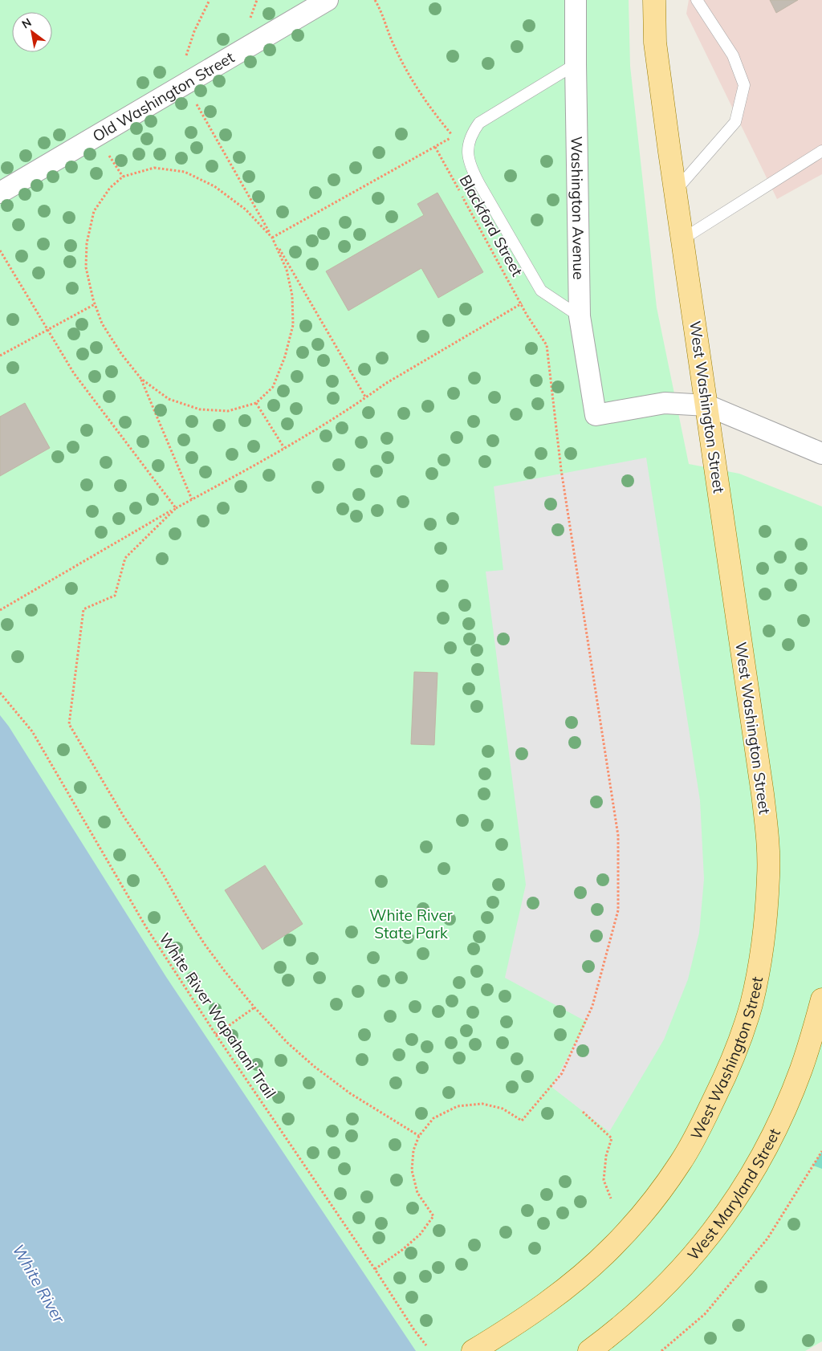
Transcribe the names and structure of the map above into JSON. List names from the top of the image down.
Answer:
{
  "streets": {
    "main road": ["West Washington Street", "West Maryland Street"],
    "street": ["Old Washington Street", "Washington Avenue"],
    "path": ["Blackford Street", "White River Wapahani Trail"]
  },
  "crossings": [
    ["Washington Avenue", "West Washington Street"]
  ],
  "water": ["White River"],
  "parks": ["White River State Park"],
  "north": "top left"
}
